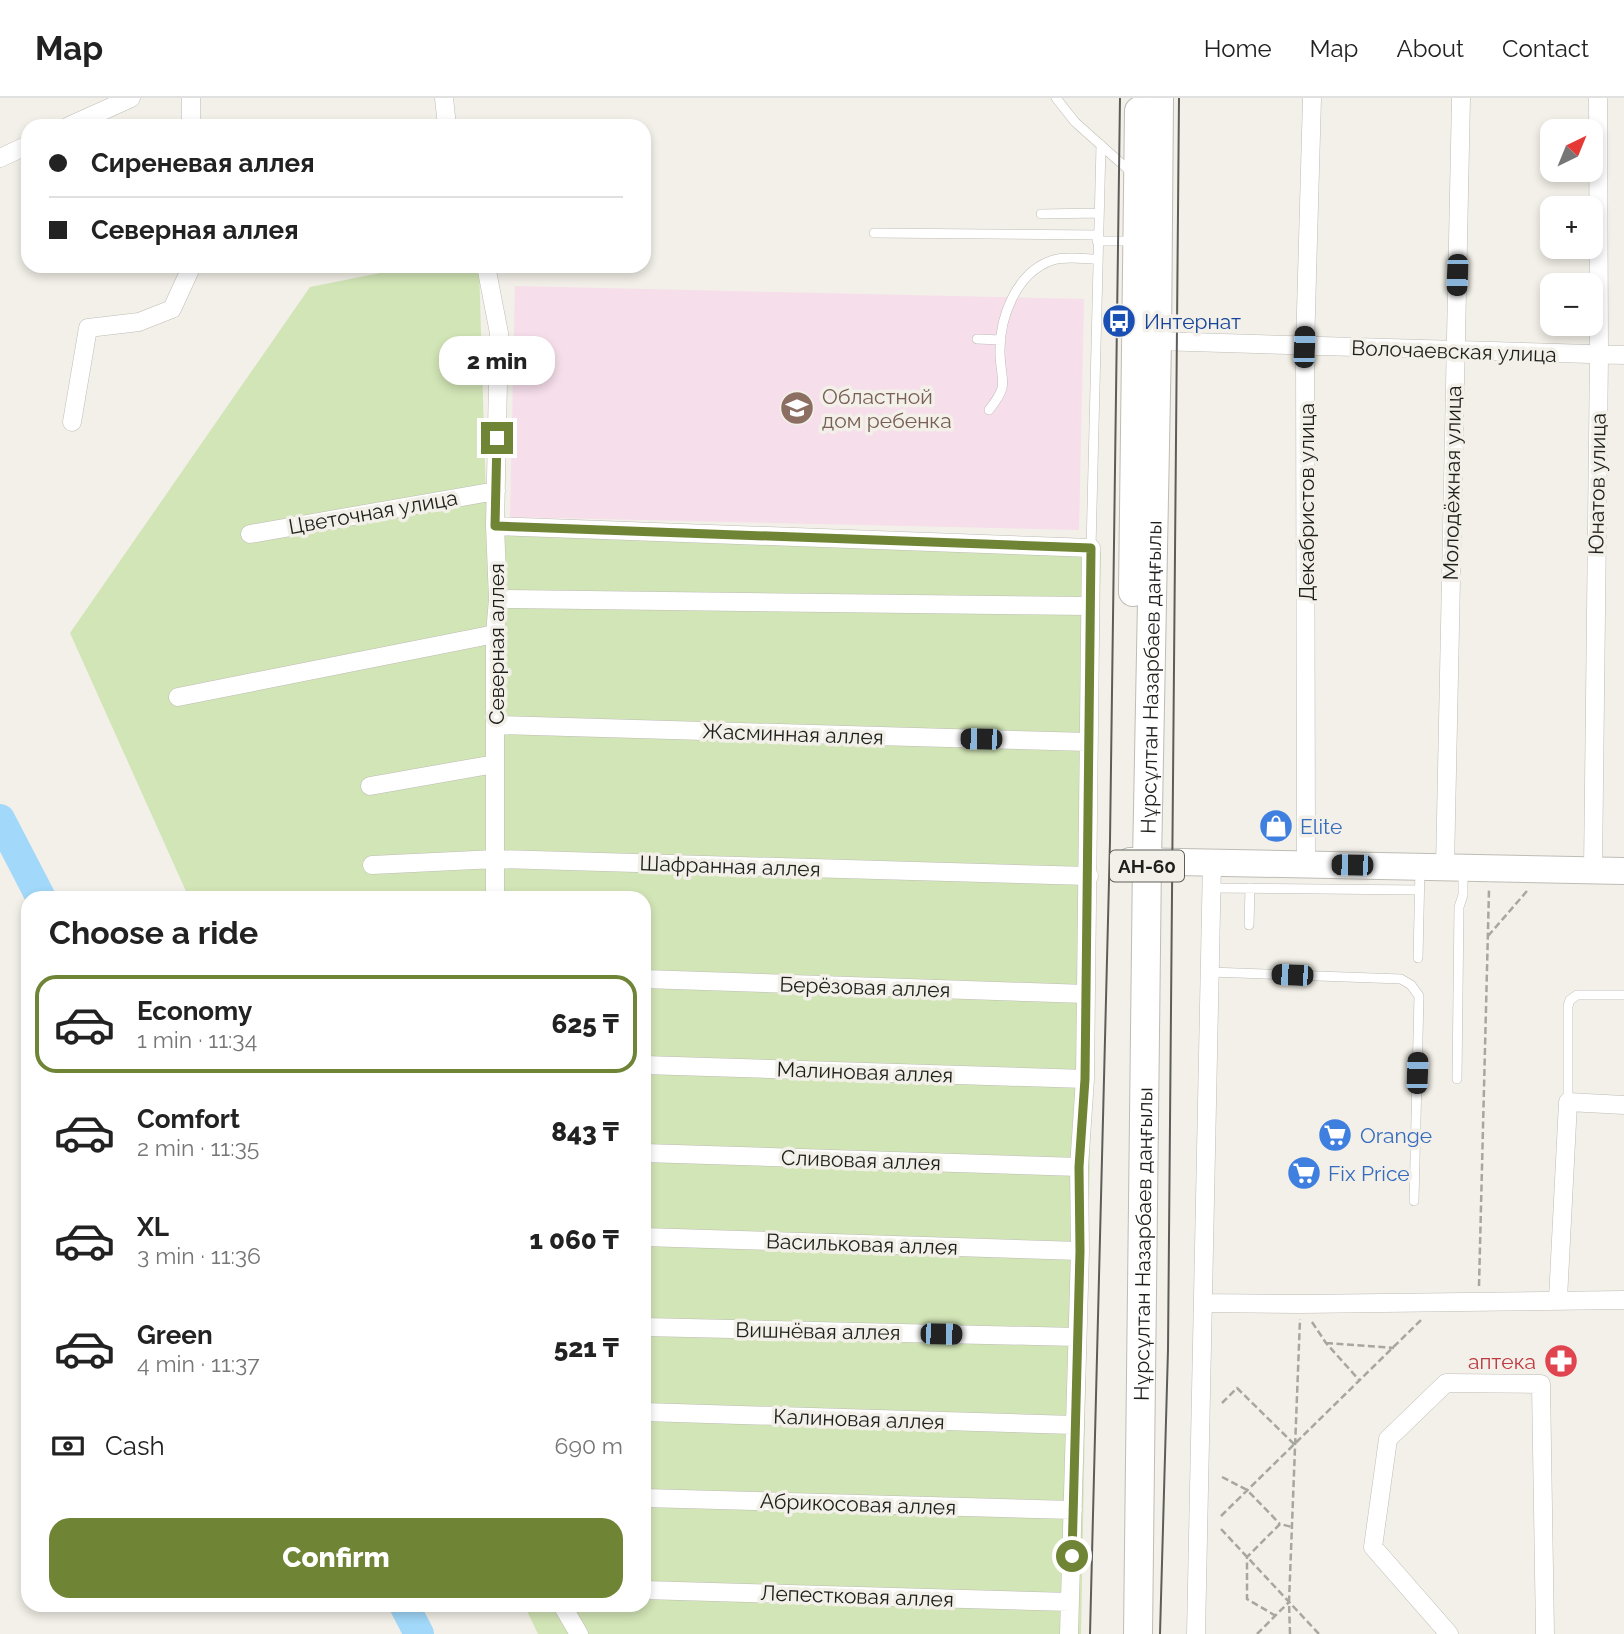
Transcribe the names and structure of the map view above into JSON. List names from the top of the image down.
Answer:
{
  "streets": {
    "main road": ["Нұрсұлтан Назарбаев даңғылы", "АН-60"],
    "street": [
      "Волочаевская улица",
      "Молодёжная улица",
      "Юнатов улица",
      "Декабристов улица",
      "Цветочная улица",
      "Северная аллея",
      "Жасминная аллея",
      "Шафранная аллея",
      "Берёзовая аллея",
      "Малиновая аллея",
      "Сливовая аллея",
      "Васильковая аллея",
      "Вишнёвая аллея",
      "Калиновая аллея",
      "Абрикосовая аллея",
      "Лепестковая аллея"
    ]
  },
  "crossings": [
    ["Волочаевская улица", "Молодёжная улица"],
    ["Волочаевская улица", "Юнатов улица"],
    ["Волочаевская улица", "Декабристов улица"],
    ["Волочаевская улица", "Нұрсұлтан Назарбаев даңғылы"],
    ["Цветочная улица", "Северная аллея"],
    ["Северная аллея", "Жасминная аллея"],
    ["Северная аллея", "Шафранная аллея"]
  ],
  "places": {
    "bus stop": ["Интернат"],
    "school or university": ["Областной дом ребенка"],
    "shop": ["Elite"],
    "supermarket": ["Orange", "Fix Price"],
    "pharmacy": ["аптека"]
  },
  "north": "top right",
  "page": {
    "header": "Map",
    "nav": [
      "Home",
      "Map",
      "About",
      "Contact"
    ],
    "map_buttons": ["+", "−"],
    "banner": ["Сиреневая аллея", "Северная аллея"],
    "bubble": "2 min",
    "heading": "Choose a ride",
    "list": [
      {
        "name": "Economy",
        "note": "1 min · 11:34",
        "value": "625 ₸"
      },
      {
        "name": "Comfort",
        "note": "2 min · 11:35",
        "value": "843 ₸"
      },
      {
        "name": "XL",
        "note": "3 min · 11:36",
        "value": "1 060 ₸"
      },
      {
        "name": "Green",
        "note": "4 min · 11:37",
        "value": "521 ₸"
      }
    ],
    "pay": ["Cash", "690 m"],
    "buttons": "Confirm"
  }
}
